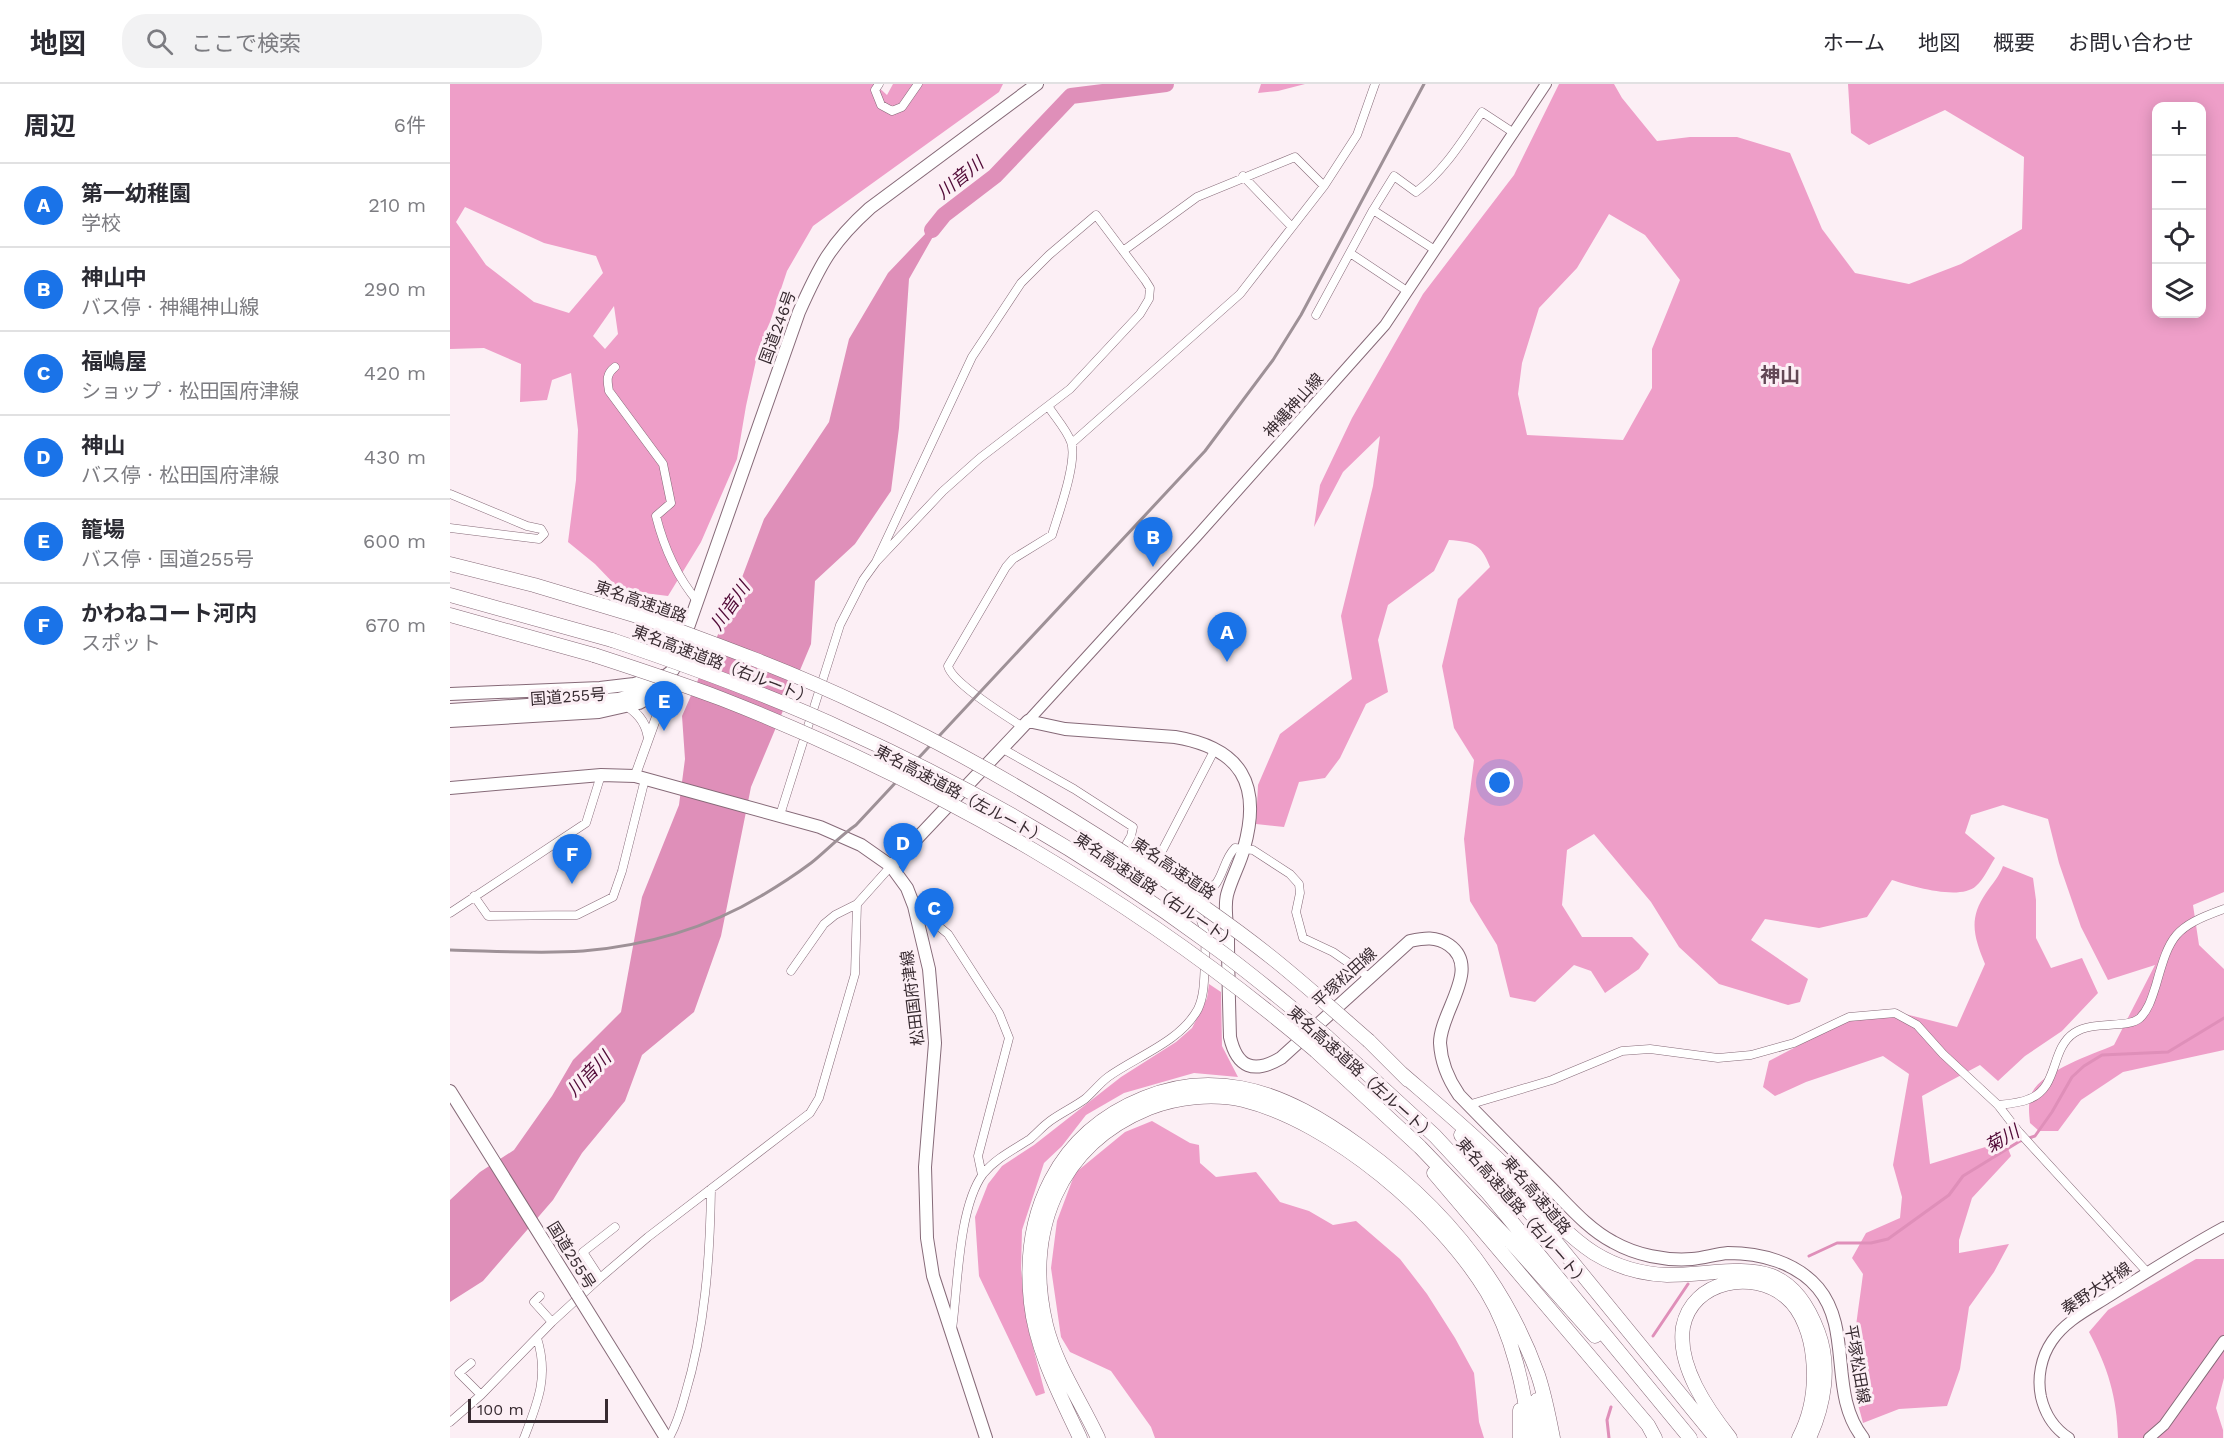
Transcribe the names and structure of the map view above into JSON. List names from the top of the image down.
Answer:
{
  "streets": {
    "highway": ["東名高速道路", "東名高速道路（右ルート）", "東名高速道路（左ルート）"],
    "main road": [
      "国道246号",
      "神縄神山線",
      "国道255号",
      "平塚松田線",
      "松田国府津線",
      "秦野大井線"
    ]
  },
  "crossings": [
    ["国道246号", "国道255号"],
    ["神縄神山線", "平塚松田線"]
  ],
  "districts": ["神山"],
  "water": ["川音川", "菊川"],
  "scale_bar": "100 m",
  "page": {
    "header": "地図",
    "search": "ここで検索",
    "nav": [
      "ホーム",
      "地図",
      "概要",
      "お問い合わせ"
    ],
    "heading": ["周辺", "6件"],
    "map_buttons": ["+", "−"],
    "list": [
      {
        "mark": "A",
        "name": "第一幼稚園",
        "note": "学校",
        "value": "210 m"
      },
      {
        "mark": "B",
        "name": "神山中",
        "note": "バス停 · 神縄神山線",
        "value": "290 m"
      },
      {
        "mark": "C",
        "name": "福嶋屋",
        "note": "ショップ · 松田国府津線",
        "value": "420 m"
      },
      {
        "mark": "D",
        "name": "神山",
        "note": "バス停 · 松田国府津線",
        "value": "430 m"
      },
      {
        "mark": "E",
        "name": "籠場",
        "note": "バス停 · 国道255号",
        "value": "600 m"
      },
      {
        "mark": "F",
        "name": "かわねコート河内",
        "note": "スポット",
        "value": "670 m"
      }
    ],
    "pins": [
      "B",
      "A",
      "E",
      "D",
      "F",
      "C"
    ],
    "scale": "100 m"
  }
}
